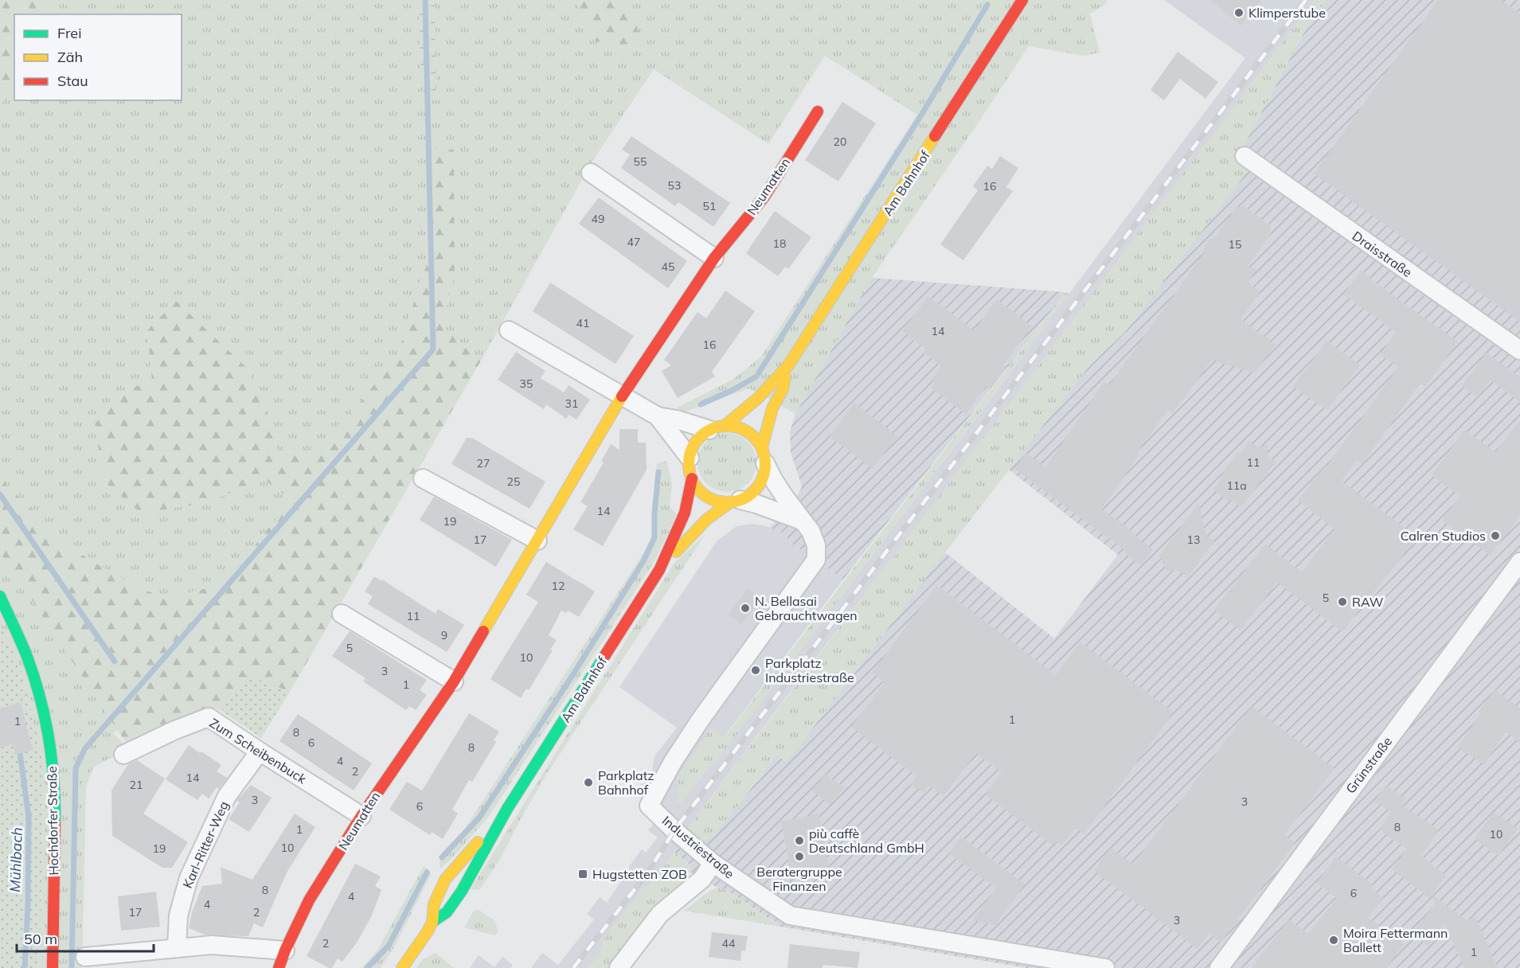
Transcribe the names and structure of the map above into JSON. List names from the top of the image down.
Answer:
{
  "streets": {
    "main road": ["Am Bahnhof", "Neumatten", "Hochdorfer Straße"],
    "street": [
      "Draisstraße",
      "Zum Scheibenbuck",
      "Grünstraße",
      "Karl-Ritter-Weg",
      "Industriestraße"
    ]
  },
  "crossings": [
    ["Am Bahnhof", "Industriestraße"],
    ["Neumatten", "Zum Scheibenbuck"],
    ["Zum Scheibenbuck", "Karl-Ritter-Weg"]
  ],
  "water": ["Mühlbach"],
  "places": {
    "other": [
      "Klimperstube",
      "Calren Studios",
      "RAW",
      "N. Bellasai Gebrauchtwagen",
      "Parkplatz Industriestraße",
      "Parkplatz Bahnhof",
      "più caffè Deutschland GmbH",
      "Beratergruppe Finanzen",
      "Moira Fettermann Ballett"
    ],
    "transit": ["Hugstetten ZOB"]
  },
  "house_numbers": [
    "20",
    "55",
    "53",
    "16",
    "51",
    "49",
    "47",
    "18",
    "15",
    "45",
    "41",
    "14",
    "16",
    "35",
    "31",
    "11",
    "27",
    "25",
    "11a",
    "14",
    "19",
    "17",
    "13",
    "12",
    "5",
    "11",
    "9",
    "5",
    "10",
    "3",
    "1",
    "1",
    "1",
    "8",
    "6",
    "8",
    "4",
    "2",
    "14",
    "21",
    "3",
    "3",
    "6",
    "8",
    "1",
    "10",
    "10",
    "19",
    "8",
    "6",
    "4",
    "4",
    "17",
    "2",
    "3",
    "2",
    "44",
    "1"
  ],
  "legend": ["Frei", "Zäh", "Stau"],
  "scale_bar": "50 m"
}
